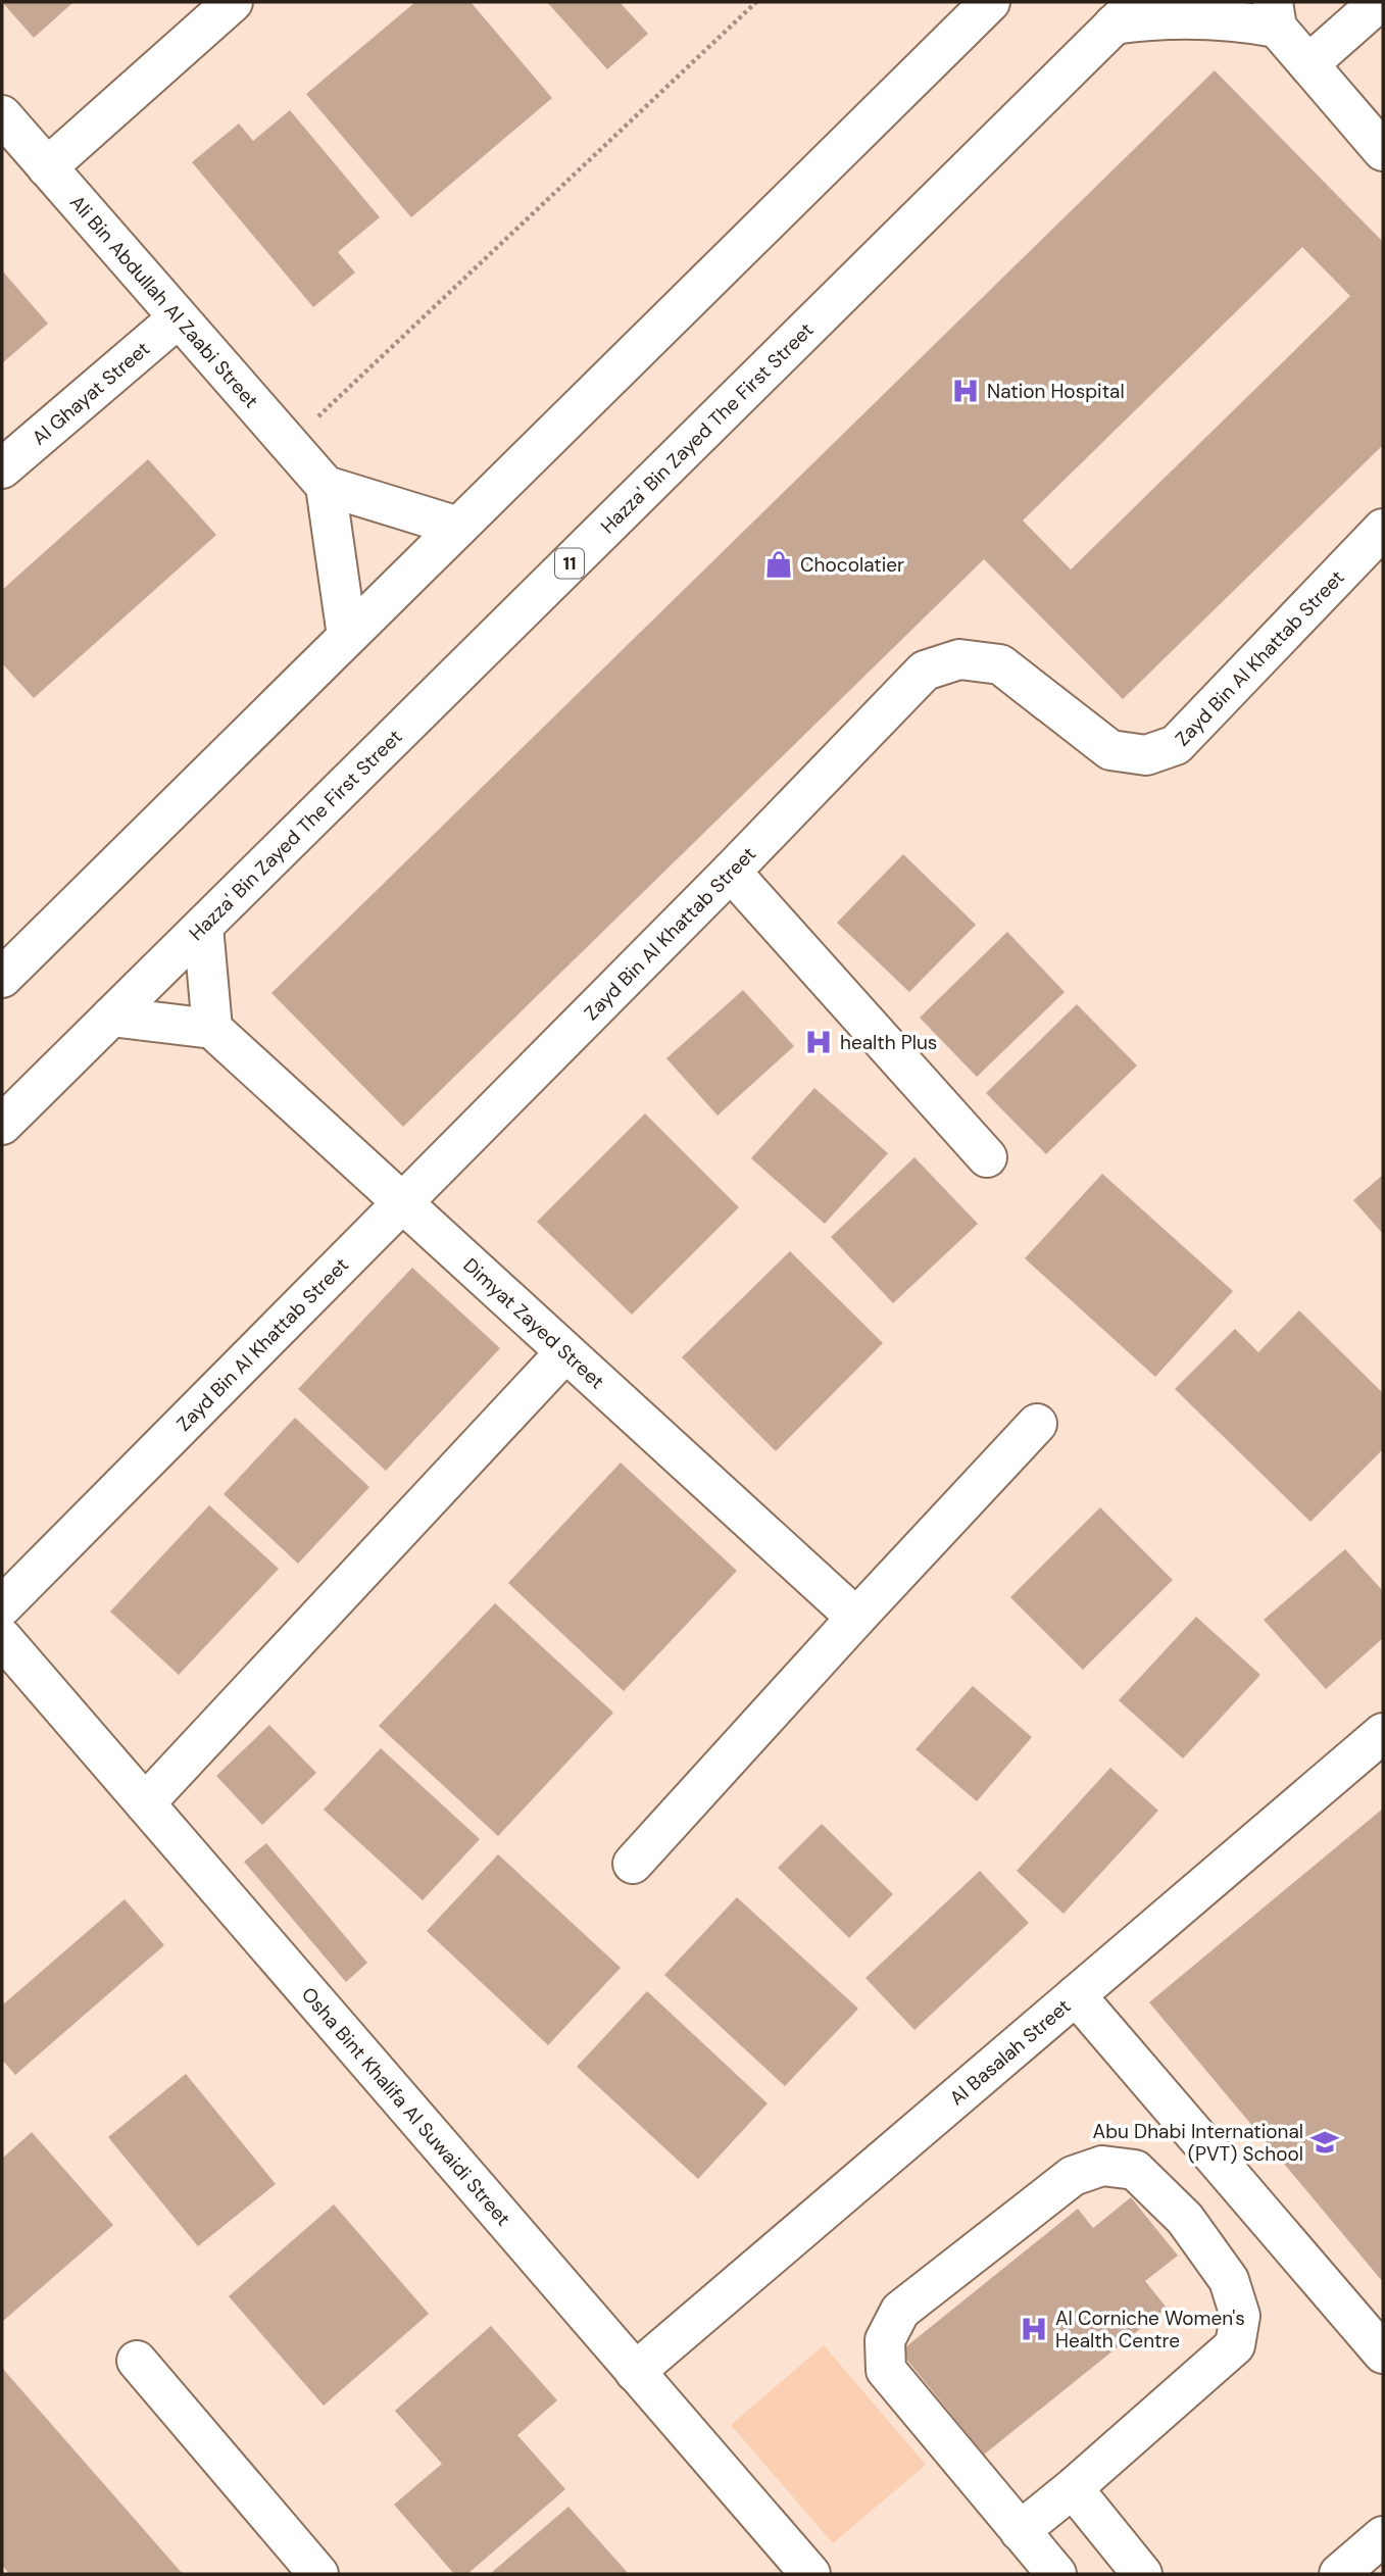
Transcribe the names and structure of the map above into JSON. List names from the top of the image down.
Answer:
{
  "streets": {
    "street": [
      "Ali Bin Abdullah Al Zaabi Street",
      "Al Ghayat Street",
      "Hazza' Bin Zayed The First Street",
      "11",
      "Zayd Bin Al Khattab Street",
      "Dimyat Zayed Street",
      "Al Basalah Street",
      "Osha Bint Khalifa Al Suwaidi Street"
    ]
  },
  "crossings": [
    ["Ali Bin Abdullah Al Zaabi Street", "Al Ghayat Street"],
    ["Zayd Bin Al Khattab Street", "Dimyat Zayed Street"],
    ["Al Basalah Street", "Osha Bint Khalifa Al Suwaidi Street"]
  ],
  "places": {
    "hospital": ["Nation Hospital", "health Plus", "Al Corniche Women's Health Centre"],
    "shop": ["Chocolatier"],
    "school or university": ["Abu Dhabi International (PVT) School"]
  }
}
